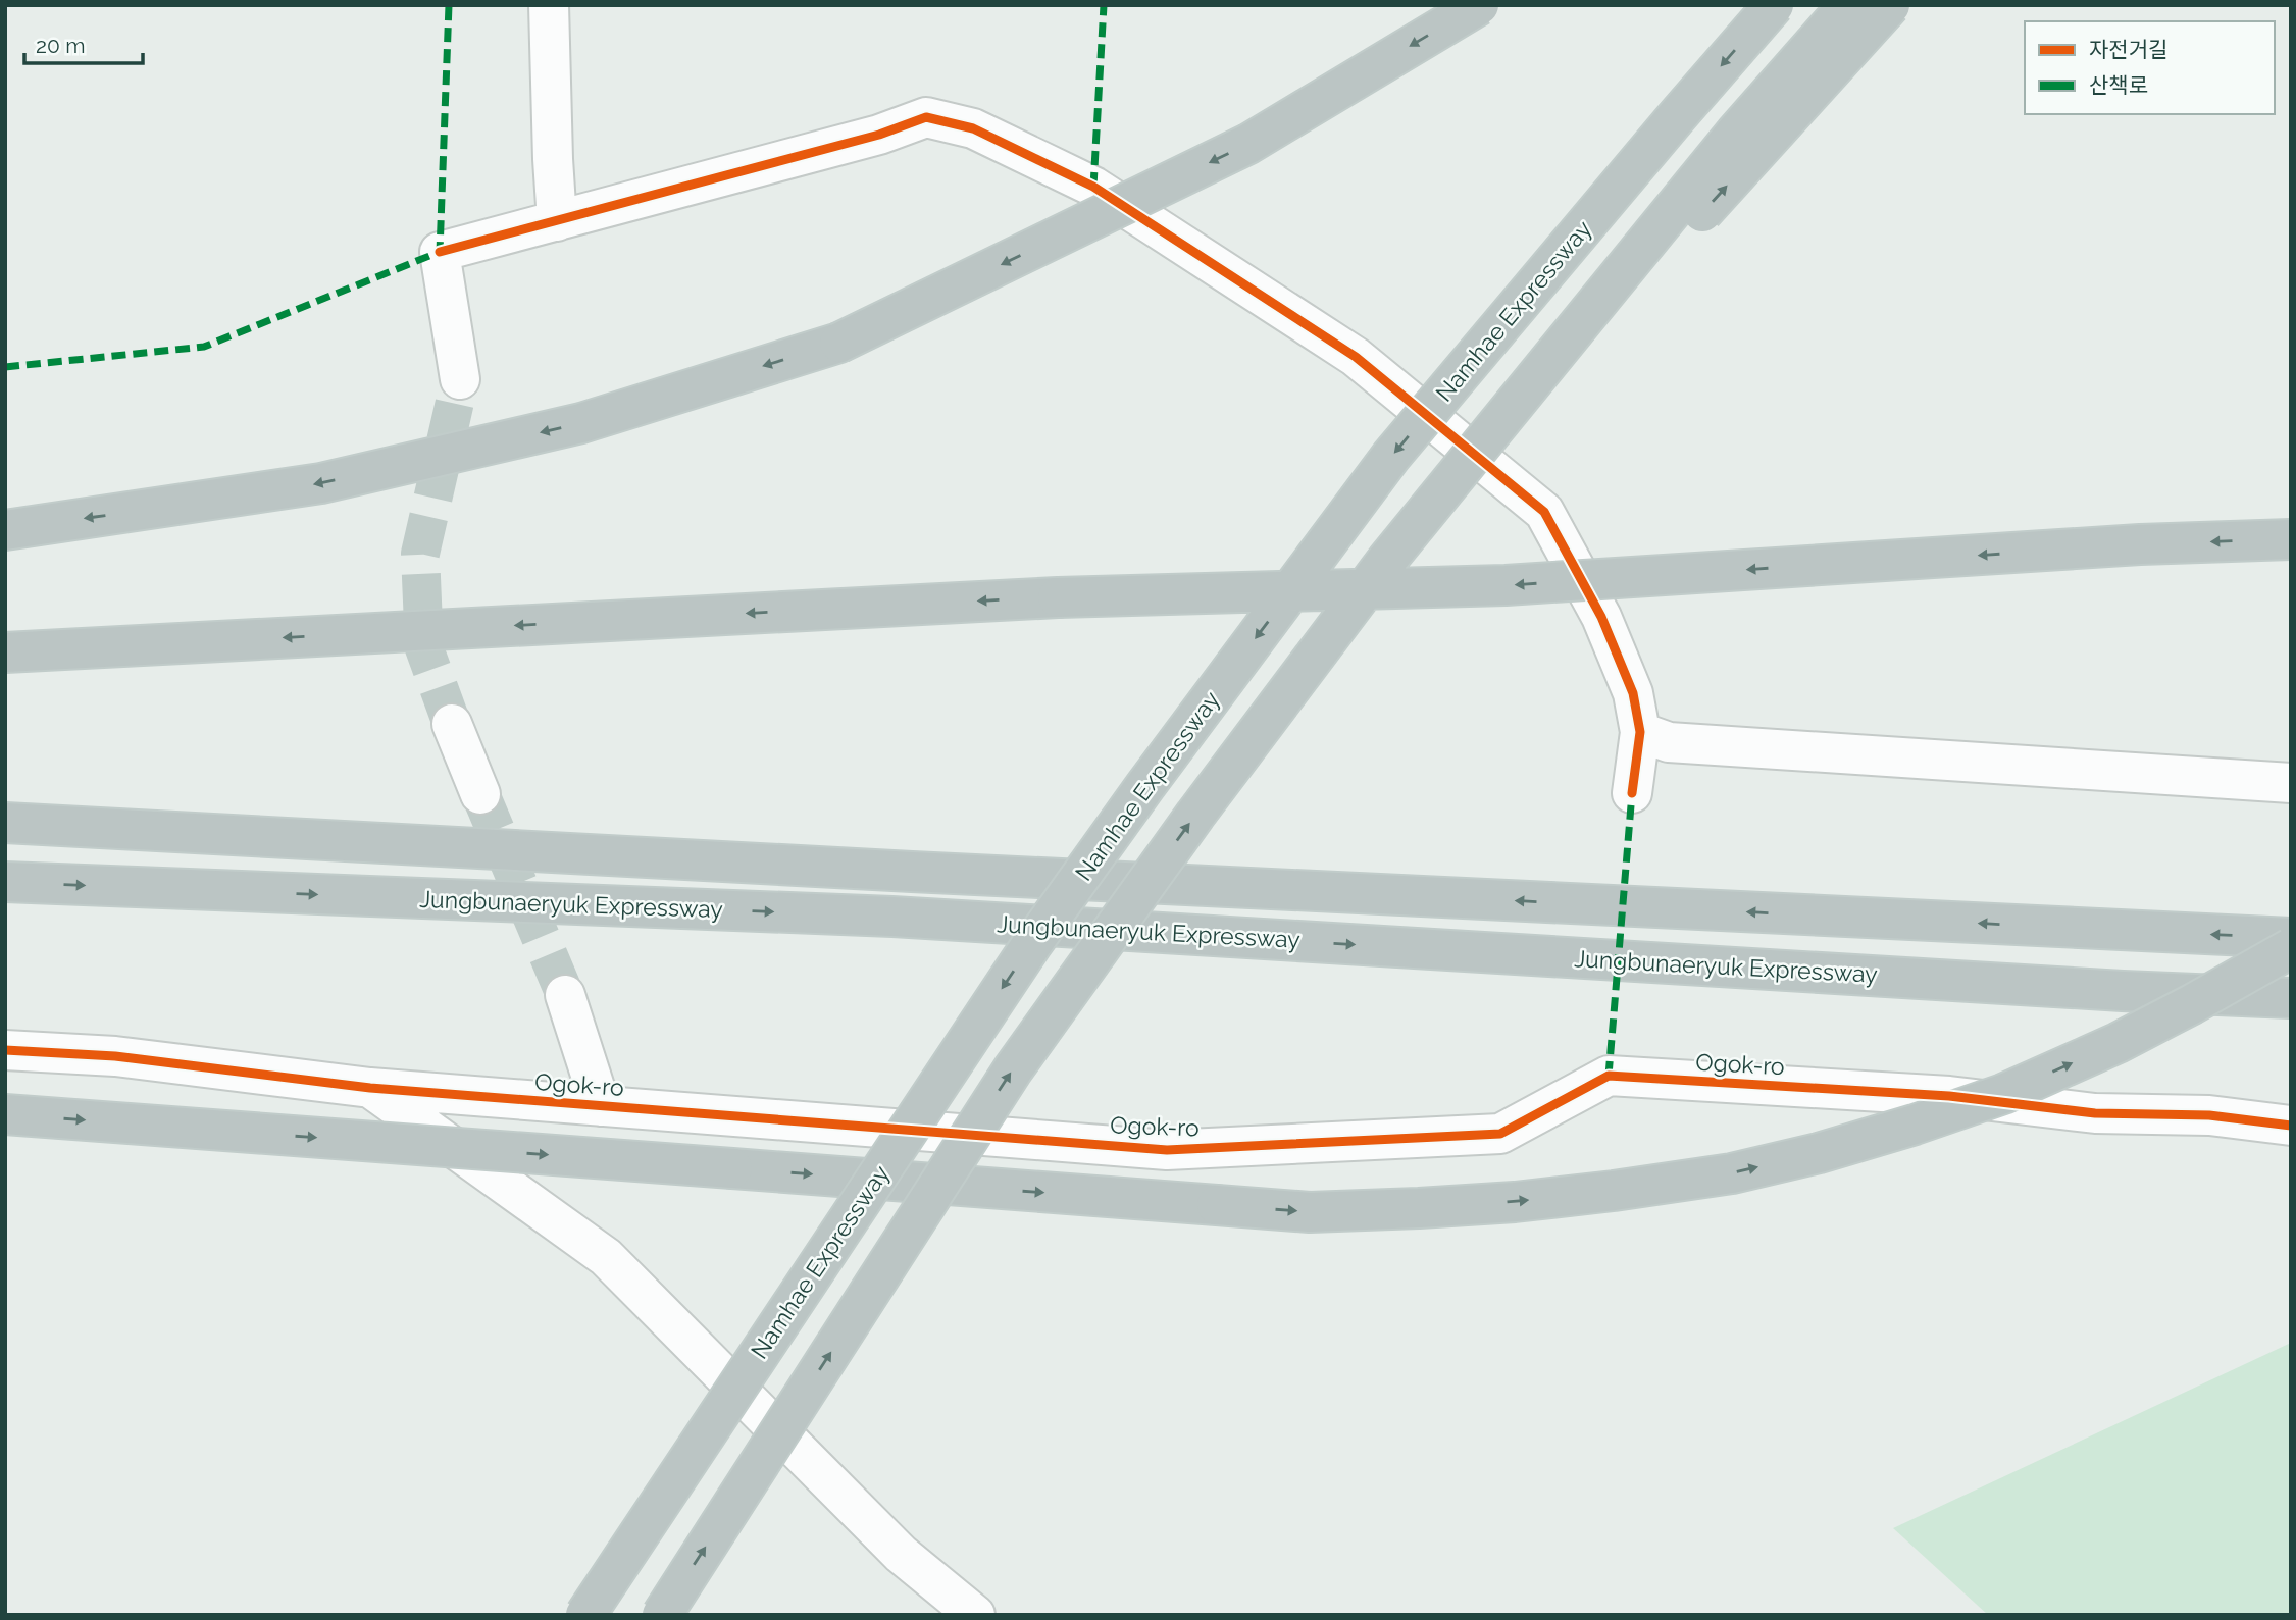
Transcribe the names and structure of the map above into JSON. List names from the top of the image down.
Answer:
{
  "streets": {
    "highway": ["Namhae Expressway", "Jungbunaeryuk Expressway"],
    "street": ["Ogok-ro"]
  },
  "legend": ["자전거길", "산책로"],
  "scale_bar": "20 m"
}
